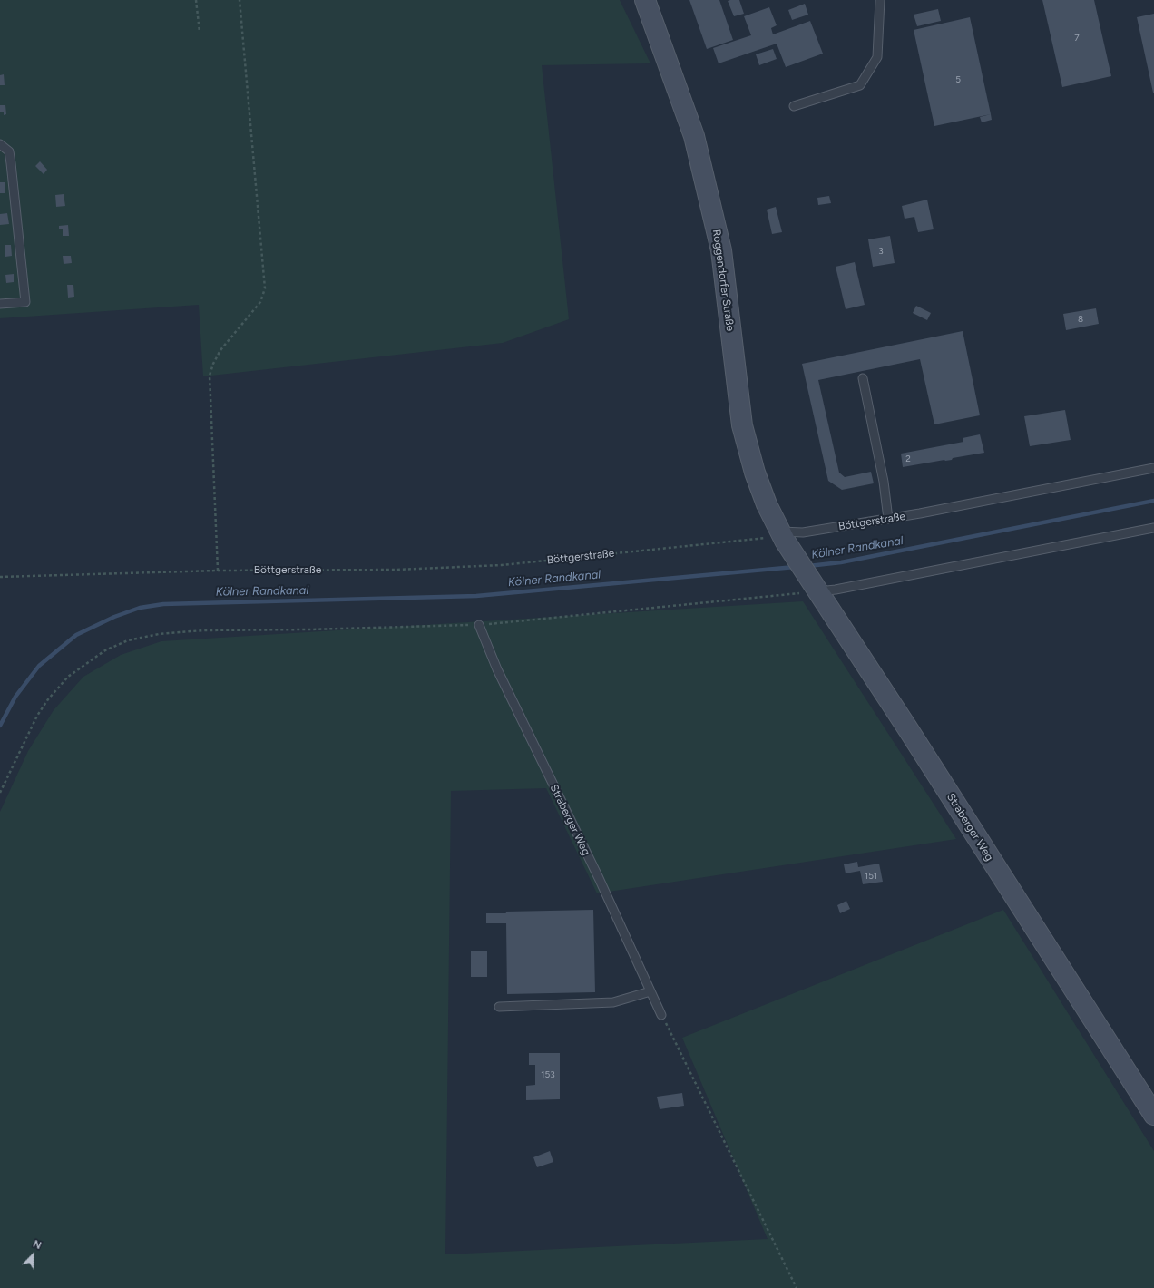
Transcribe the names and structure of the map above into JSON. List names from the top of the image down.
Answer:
{
  "streets": {
    "main road": ["Roggendorfer Straße", "Straberger Weg"],
    "lane": ["Böttgerstraße"]
  },
  "crossings": [
    ["Roggendorfer Straße", "Böttgerstraße"],
    ["Roggendorfer Straße", "Straberger Weg"],
    ["Böttgerstraße", "Straberger Weg"]
  ],
  "water": ["Kölner Randkanal"],
  "house_numbers": [
    "7",
    "5",
    "3",
    "8",
    "2",
    "151",
    "153"
  ],
  "north": "top right"
}
